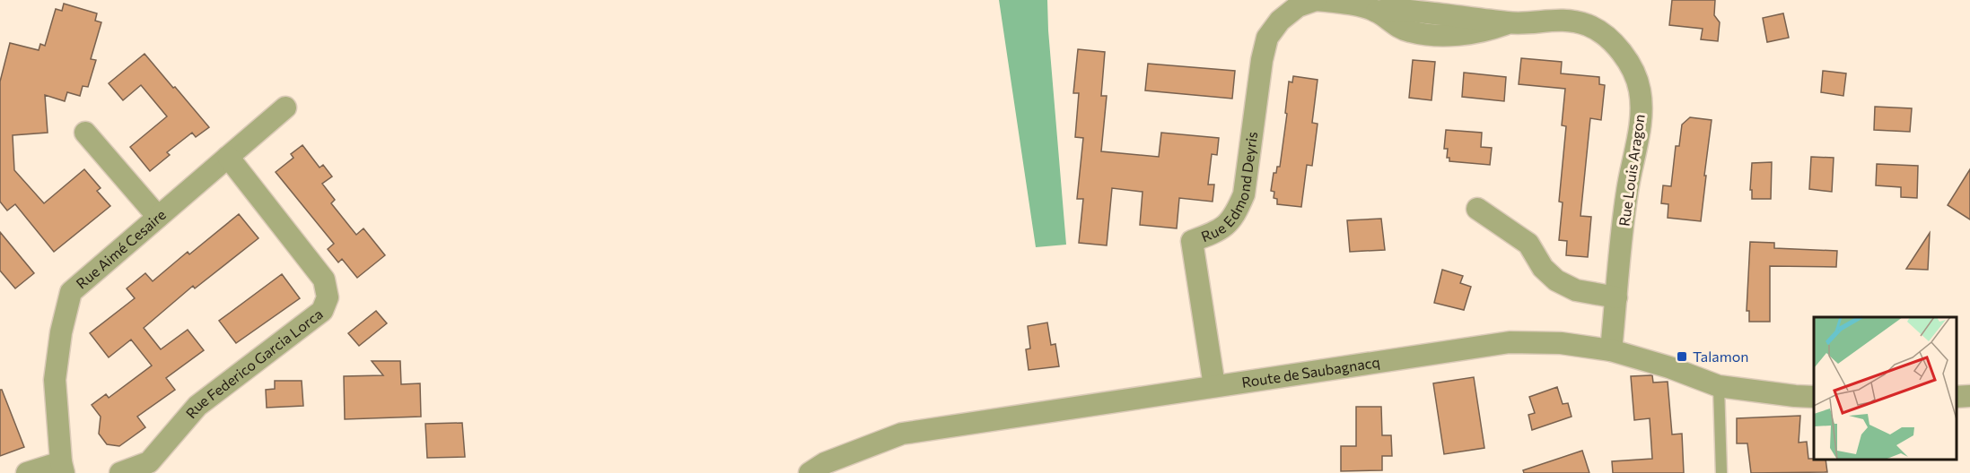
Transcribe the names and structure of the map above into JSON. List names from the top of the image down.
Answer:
{
  "streets": {
    "street": [
      "Rue Louis Aragon",
      "Rue Edmond Deyris",
      "Rue Aimé Cesaire",
      "Rue Federico Garcia Lorca",
      "Route de Saubagnacq"
    ]
  },
  "crossings": [
    ["Rue Louis Aragon", "Rue Edmond Deyris"],
    ["Rue Louis Aragon", "Route de Saubagnacq"],
    ["Rue Edmond Deyris", "Route de Saubagnacq"],
    ["Rue Aimé Cesaire", "Rue Federico Garcia Lorca"]
  ],
  "places": {
    "transit": ["Talamon"]
  }
}
